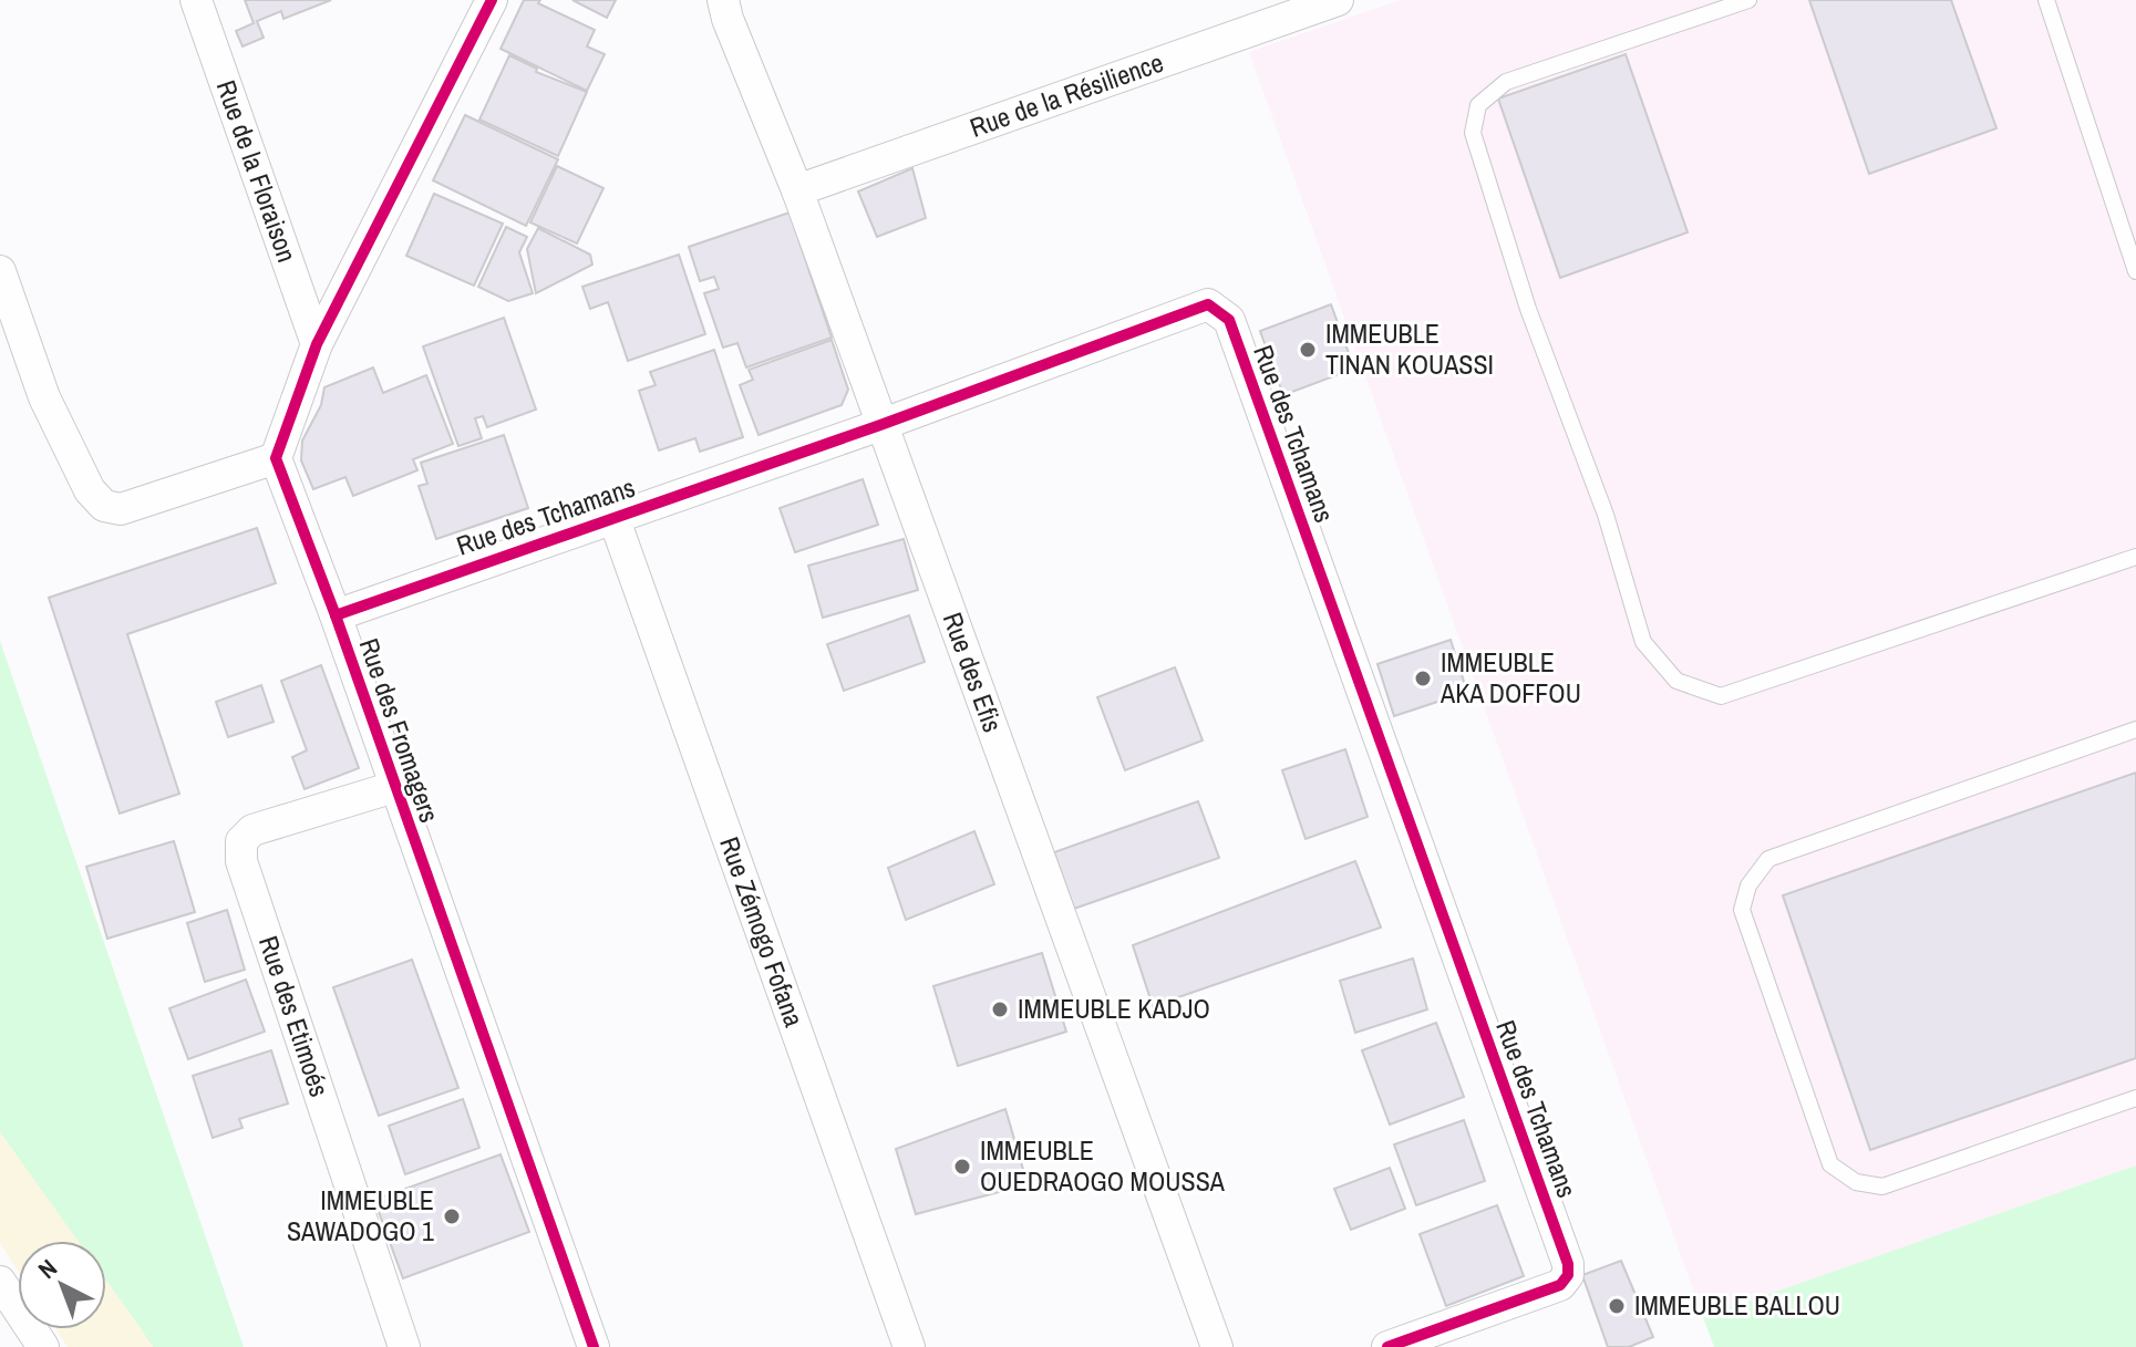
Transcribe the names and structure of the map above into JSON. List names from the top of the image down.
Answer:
{
  "streets": {
    "street": [
      "Rue de la Résilience",
      "Rue de la Floraison",
      "Rue des Tchamans",
      "Rue des Efis",
      "Rue des Fromagers",
      "Rue Zémogo Fofana",
      "Rue des Etimoés"
    ]
  },
  "crossings": [
    ["Rue de la Résilience", "Rue des Efis"],
    ["Rue des Tchamans", "Rue des Efis"],
    ["Rue des Tchamans", "Rue des Fromagers"],
    ["Rue des Tchamans", "Rue Zémogo Fofana"],
    ["Rue des Fromagers", "Rue des Etimoés"]
  ],
  "places": [
    "IMMEUBLE TINAN KOUASSI",
    "IMMEUBLE AKA DOFFOU",
    "IMMEUBLE KADJO",
    "IMMEUBLE OUEDRAOGO MOUSSA",
    "IMMEUBLE SAWADOGO 1",
    "IMMEUBLE BALLOU"
  ],
  "north": "top left"
}
